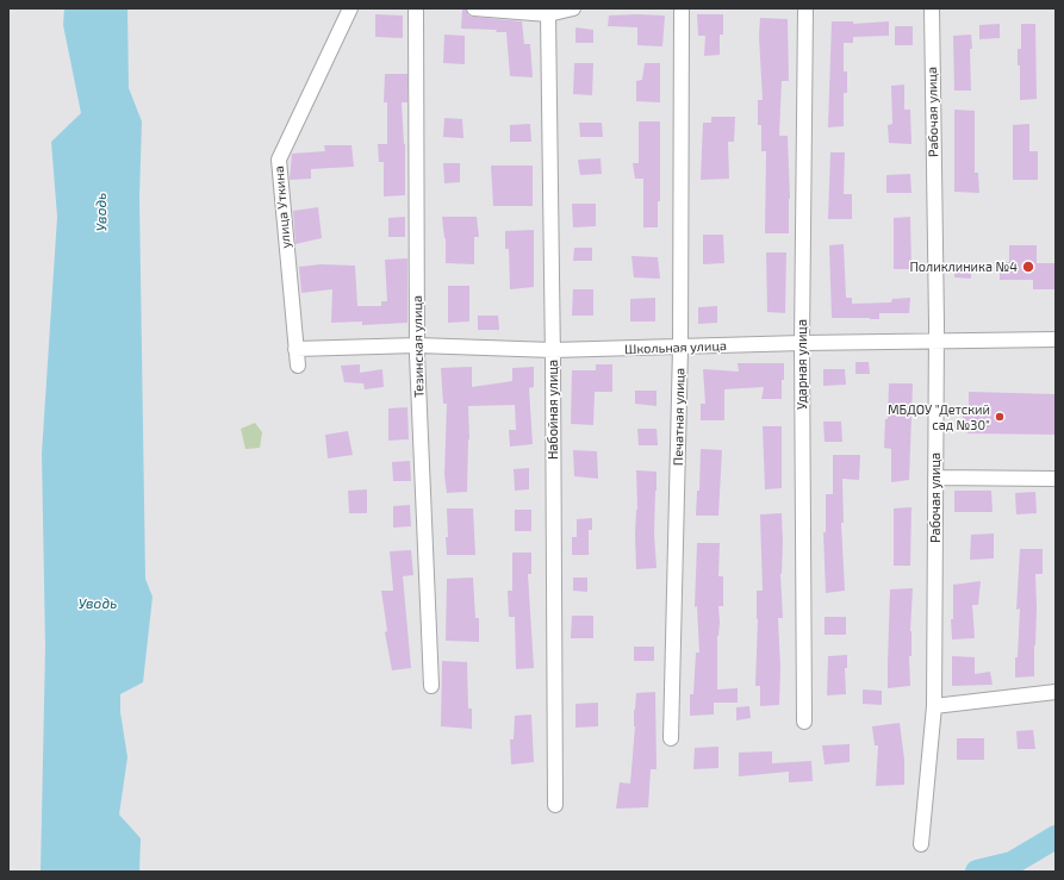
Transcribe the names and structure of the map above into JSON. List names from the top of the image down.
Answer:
{
  "streets": {
    "street": [
      "Рабочая улица",
      "улица Уткина",
      "Тезинская улица",
      "Школьная улица",
      "Ударная улица",
      "Набойная улица",
      "Печатная улица"
    ]
  },
  "crossings": [
    ["Рабочая улица", "Школьная улица"],
    ["улица Уткина", "Школьная улица"],
    ["Тезинская улица", "Школьная улица"],
    ["Школьная улица", "Ударная улица"],
    ["Школьная улица", "Набойная улица"],
    ["Школьная улица", "Печатная улица"]
  ],
  "water": ["Уводь"],
  "places": ["Поликлиника №4", "МБДОУ \"Детский сад №30\""]
}
